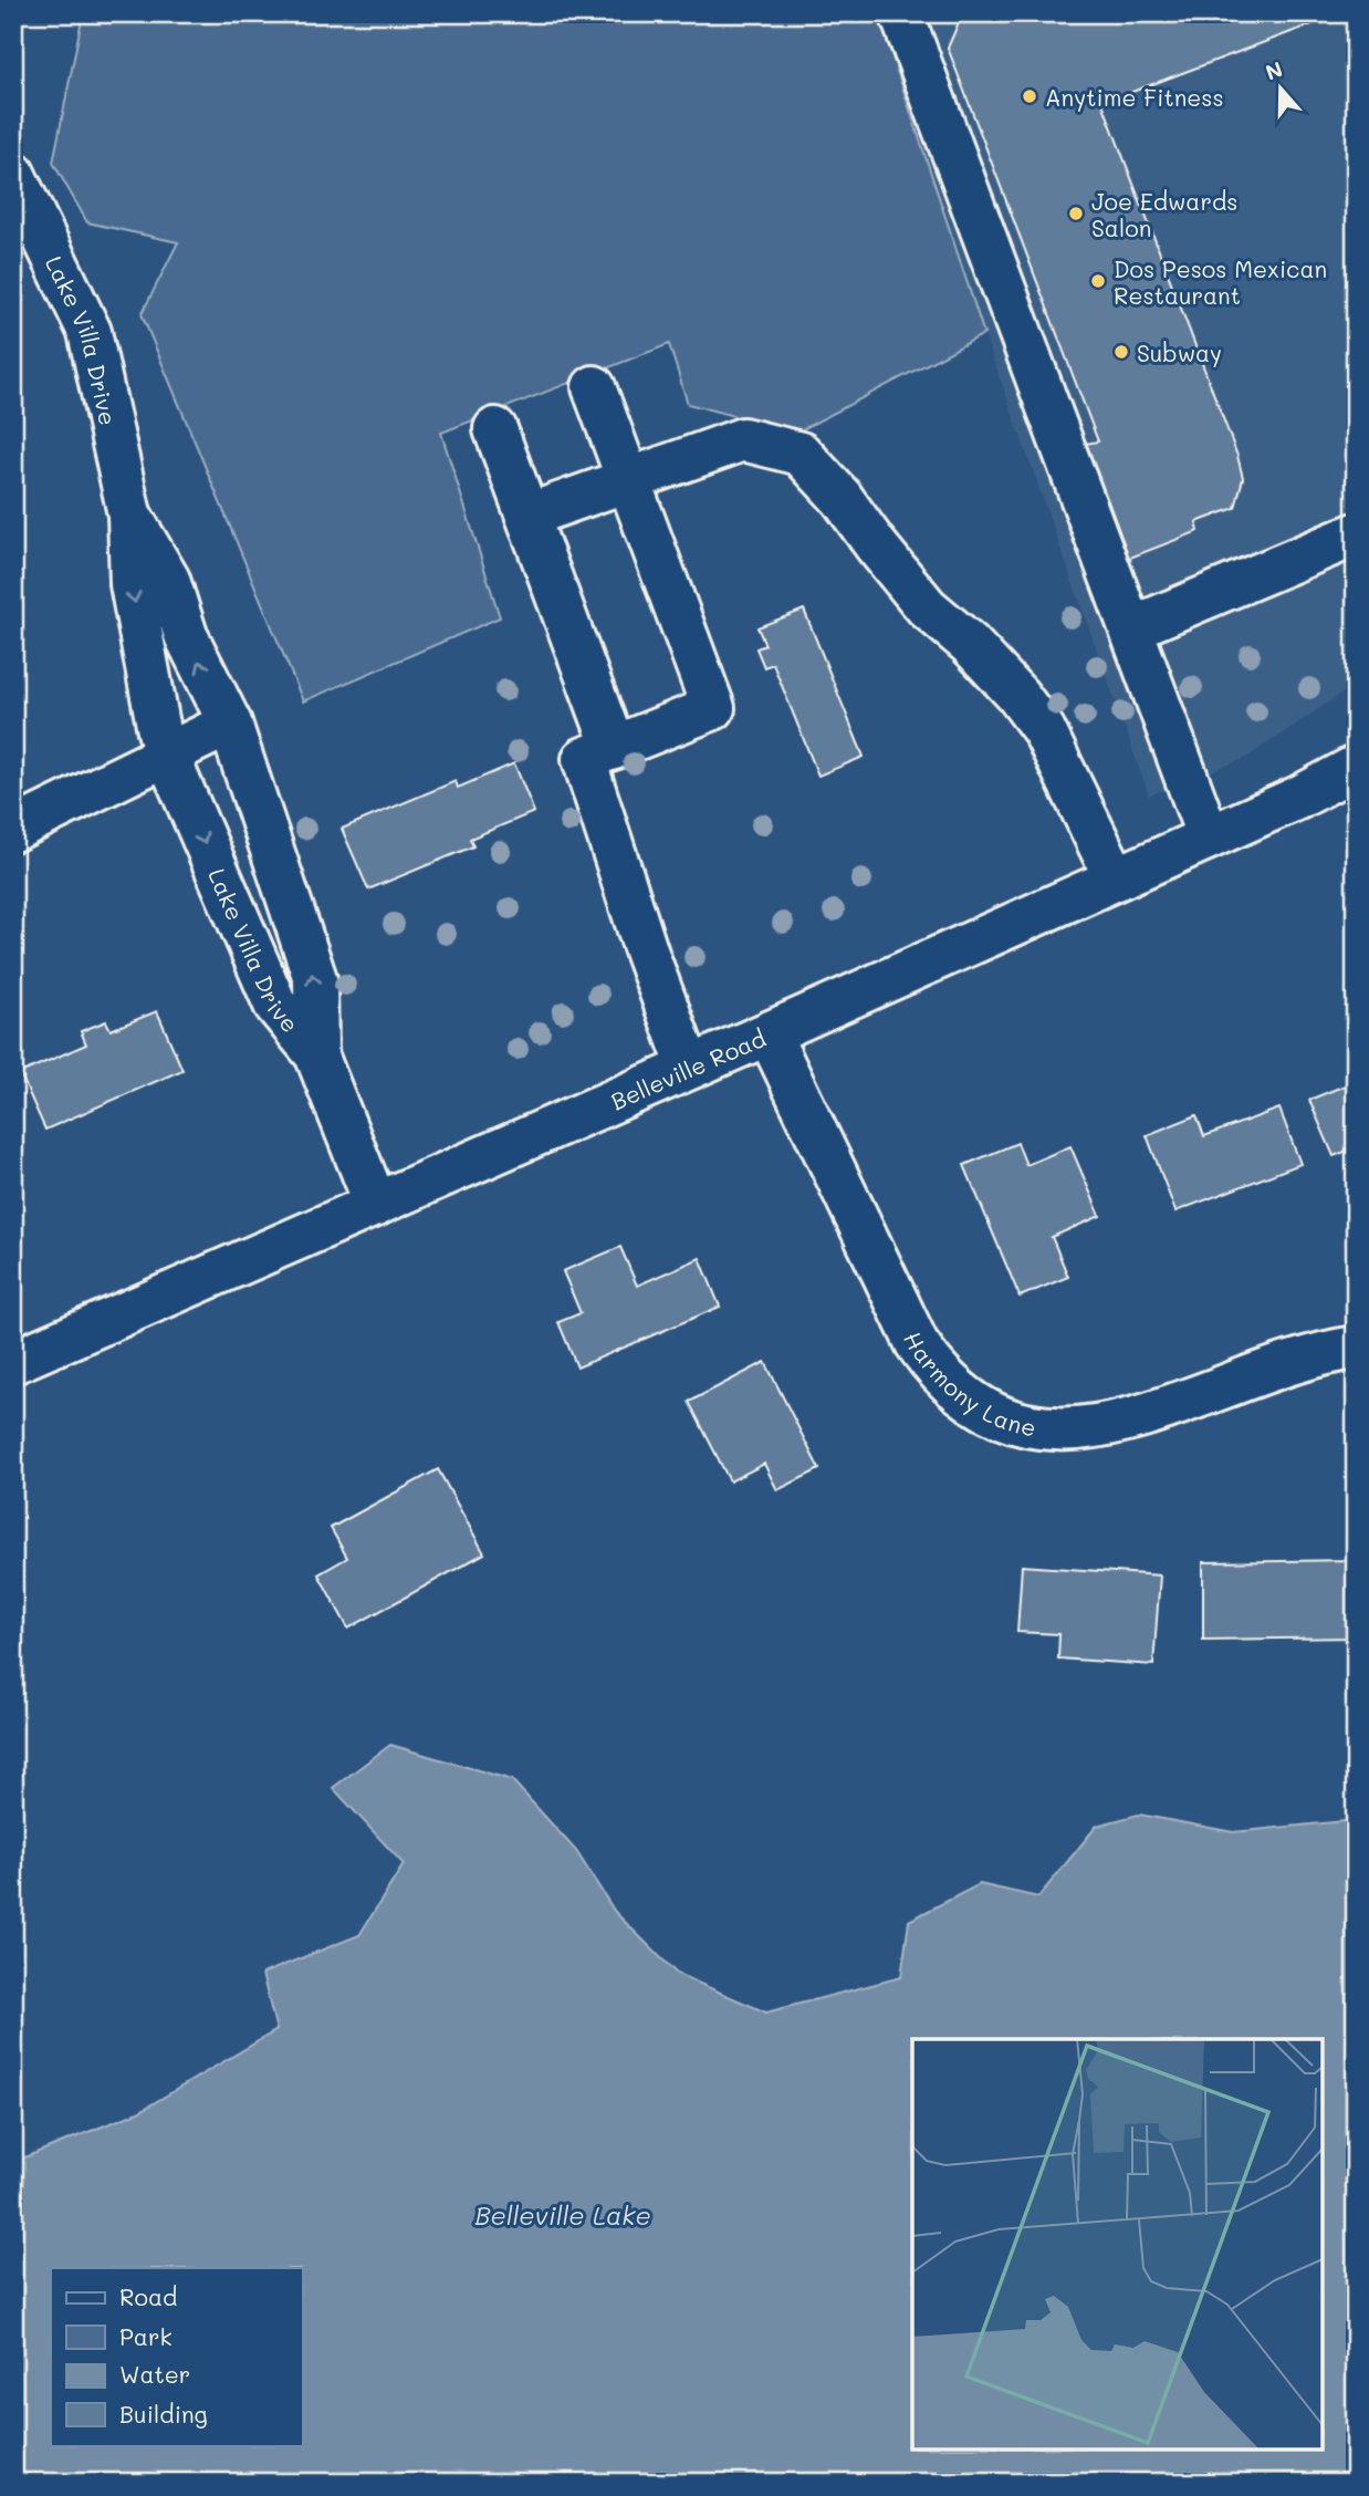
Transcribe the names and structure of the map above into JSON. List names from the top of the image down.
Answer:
{
  "streets": {
    "street": ["Lake Villa Drive", "Belleville Road", "Harmony Lane"]
  },
  "crossings": [
    ["Lake Villa Drive", "Belleville Road"],
    ["Belleville Road", "Harmony Lane"]
  ],
  "water": ["Belleville Lake"],
  "places": [
    "Anytime Fitness",
    "Joe Edwards Salon",
    "Dos Pesos Mexican Restaurant",
    "Subway"
  ],
  "legend": [
    "Road",
    "Park",
    "Water",
    "Building"
  ],
  "north": "top"
}
